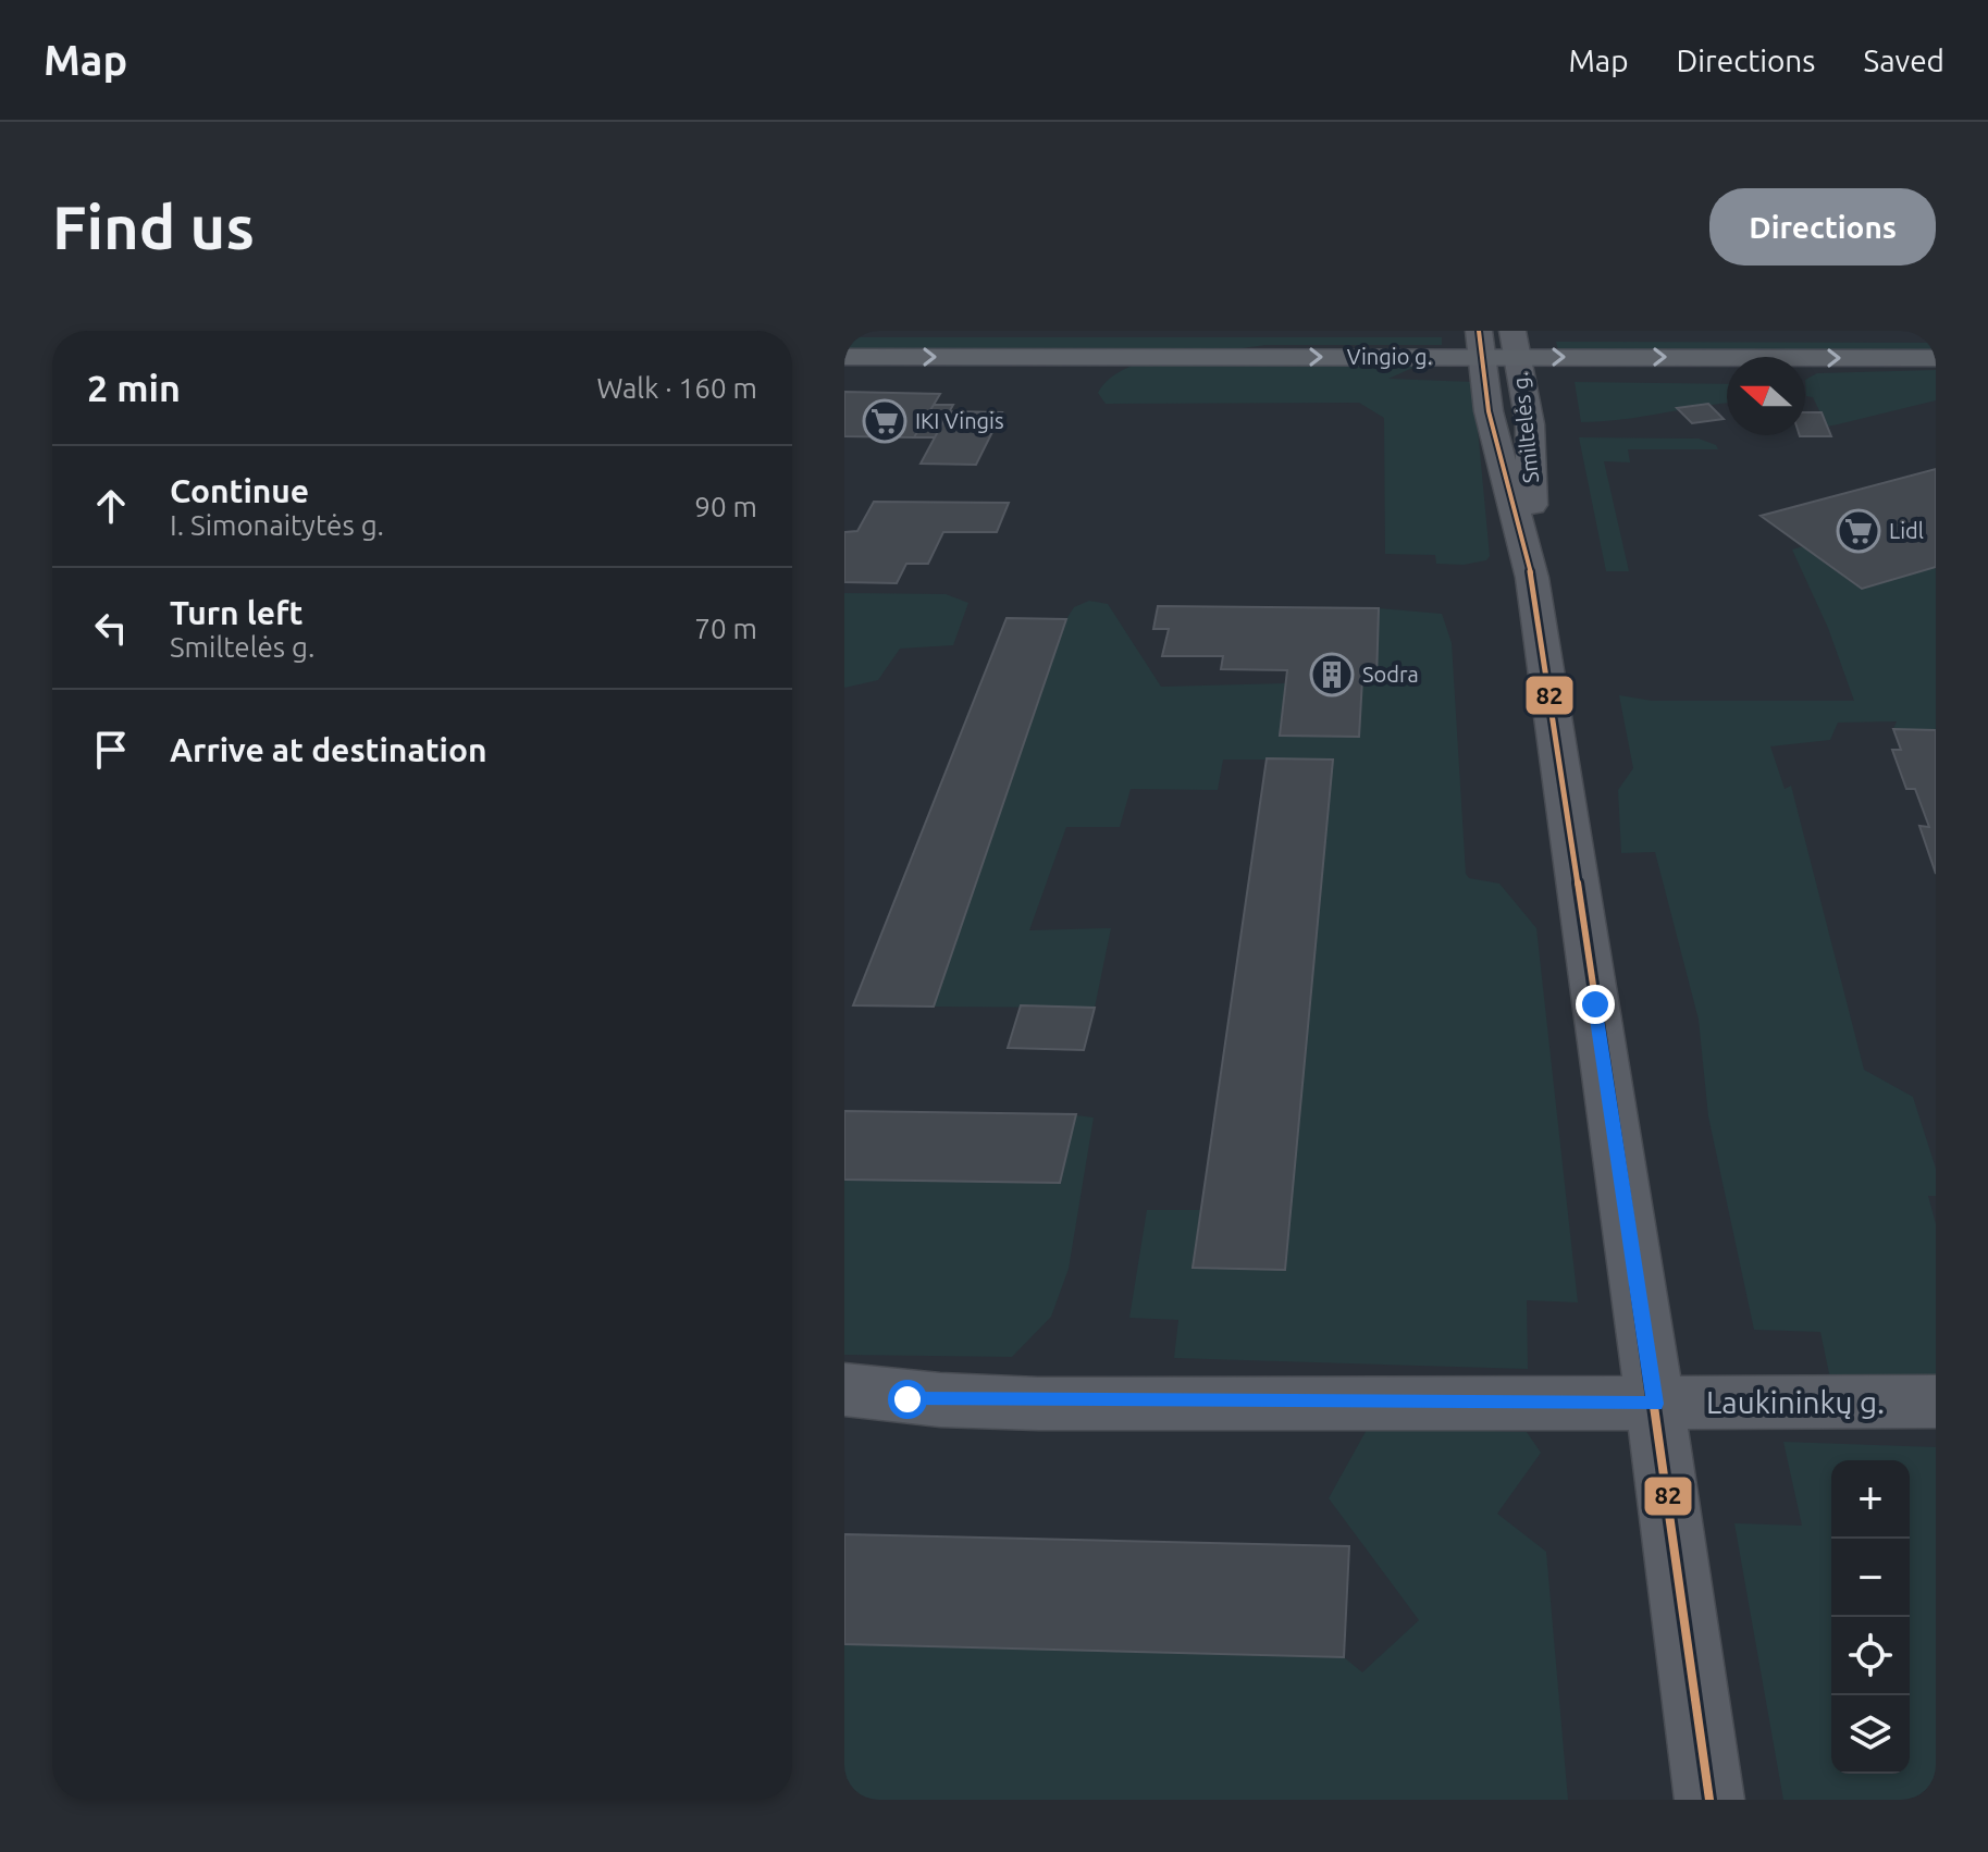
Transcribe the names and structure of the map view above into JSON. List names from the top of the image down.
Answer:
{
  "streets": {
    "main road": ["Vingio g."],
    "street": ["Smiltelės g.", "Laukininkų g."]
  },
  "crossings": [
    ["Vingio g.", "Smiltelės g."],
    ["Smiltelės g.", "Laukininkų g."]
  ],
  "one_way": ["Vingio g."],
  "places": {
    "supermarket": ["IKI Vingis", "Lidl"],
    "building": ["Sodra"]
  },
  "lines": ["transit line 82"],
  "north": "left",
  "page": {
    "header": "Map",
    "nav": ["Map", "Directions", "Saved"],
    "buttons": "Directions",
    "title": "Find us",
    "heading": ["2 min", "Walk · 160 m"],
    "list": [
      ["Continue", "I. Simonaitytės g.", "90 m"],
      ["Turn left", "Smiltelės g.", "70 m"],
      "Arrive at destination"
    ],
    "map_buttons": ["+", "−"]
  }
}
